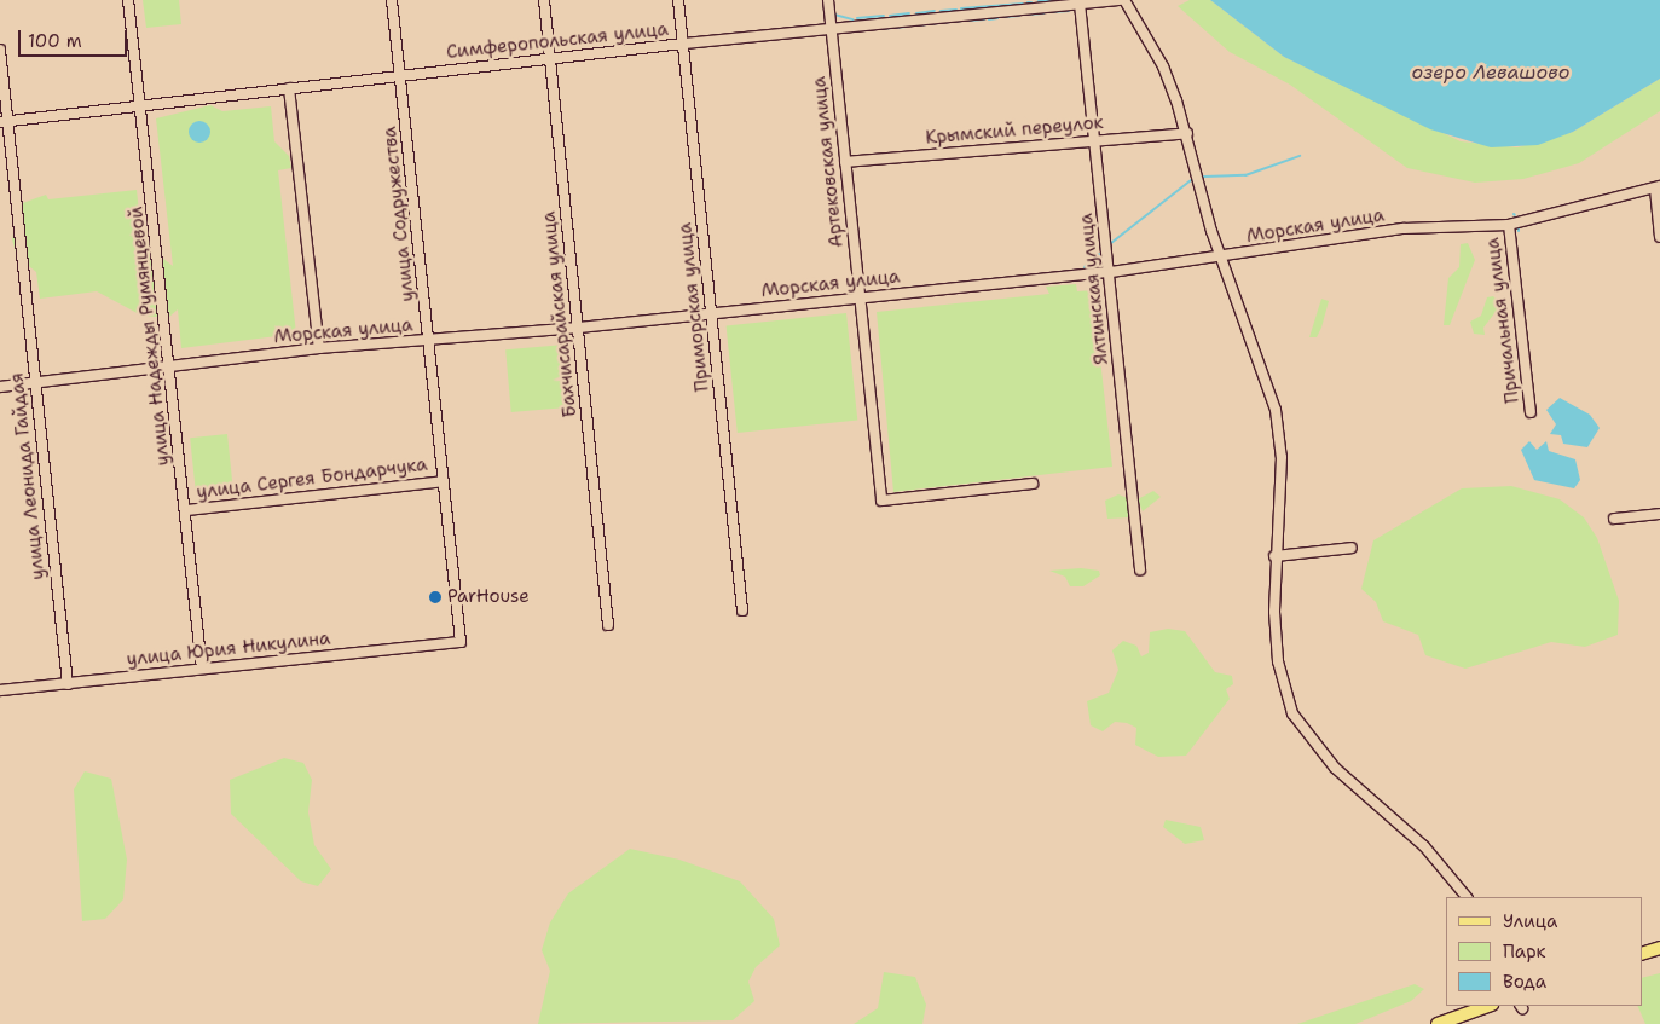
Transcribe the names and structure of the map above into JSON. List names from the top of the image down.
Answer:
{
  "streets": {
    "street": [
      "Симферопольская улица",
      "Крымский переулок",
      "Артековская улица",
      "улица Содружества",
      "Морская улица",
      "Ялтинская улица",
      "Приморская улица",
      "Бахчисарайская улица",
      "Причальная улица",
      "улица Надежды Румянцевой",
      "улица Леонида Гайдая",
      "улица Сергея Бондарчука",
      "улица Юрия Никулина"
    ]
  },
  "crossings": [
    ["Симферопольская улица", "Артековская улица"],
    ["Симферопольская улица", "улица Содружества"],
    ["Симферопольская улица", "Ялтинская улица"],
    ["Симферопольская улица", "Приморская улица"],
    ["Симферопольская улица", "Бахчисарайская улица"],
    ["Симферопольская улица", "улица Надежды Румянцевой"],
    ["Симферопольская улица", "улица Леонида Гайдая"],
    ["Крымский переулок", "Артековская улица"],
    ["Крымский переулок", "Ялтинская улица"],
    ["Артековская улица", "Морская улица"],
    ["улица Содружества", "Морская улица"],
    ["улица Содружества", "улица Сергея Бондарчука"],
    ["улица Содружества", "улица Юрия Никулина"],
    ["Морская улица", "Ялтинская улица"],
    ["Морская улица", "Приморская улица"],
    ["Морская улица", "Бахчисарайская улица"],
    ["Морская улица", "Причальная улица"],
    ["Морская улица", "улица Надежды Румянцевой"],
    ["Морская улица", "улица Леонида Гайдая"],
    ["улица Надежды Румянцевой", "улица Сергея Бондарчука"],
    ["улица Надежды Румянцевой", "улица Юрия Никулина"],
    ["улица Леонида Гайдая", "улица Юрия Никулина"]
  ],
  "water": ["озеро Левашово"],
  "places": ["ParHouse"],
  "legend": ["Улица", "Парк", "Вода"],
  "scale_bar": "100 m"
}
